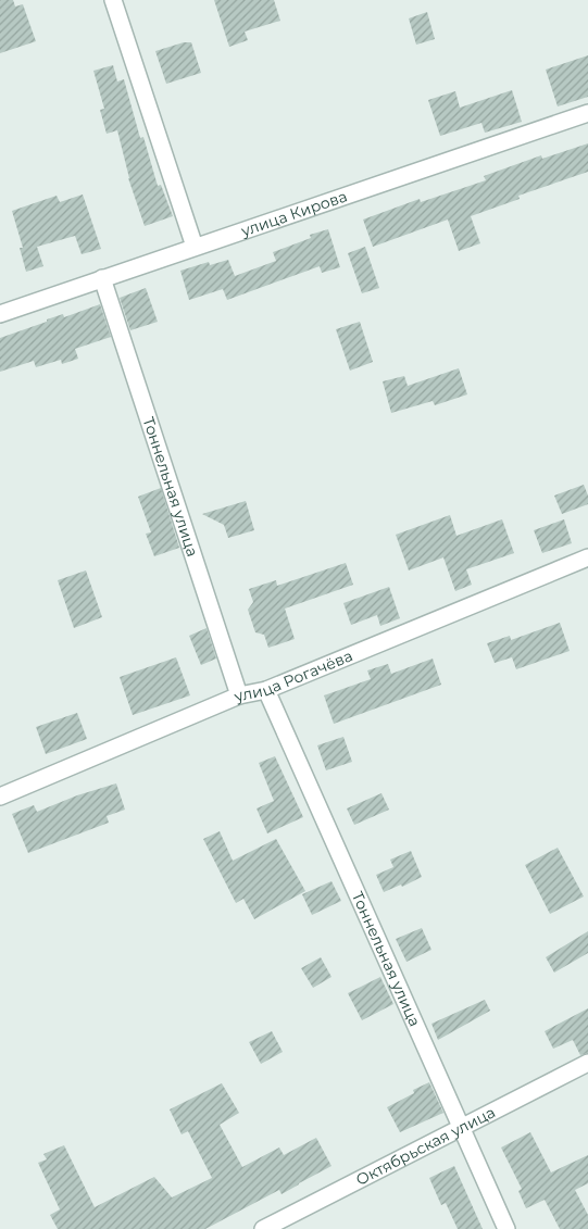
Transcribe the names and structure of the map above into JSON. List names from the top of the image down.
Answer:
{
  "streets": {
    "street": [
      "улица Кирова",
      "Тоннельная улица",
      "улица Рогачёва",
      "Октябрьская улица"
    ]
  },
  "crossings": [
    ["улица Кирова", "Тоннельная улица"],
    ["Тоннельная улица", "улица Рогачёва"],
    ["Тоннельная улица", "Октябрьская улица"]
  ]
}
